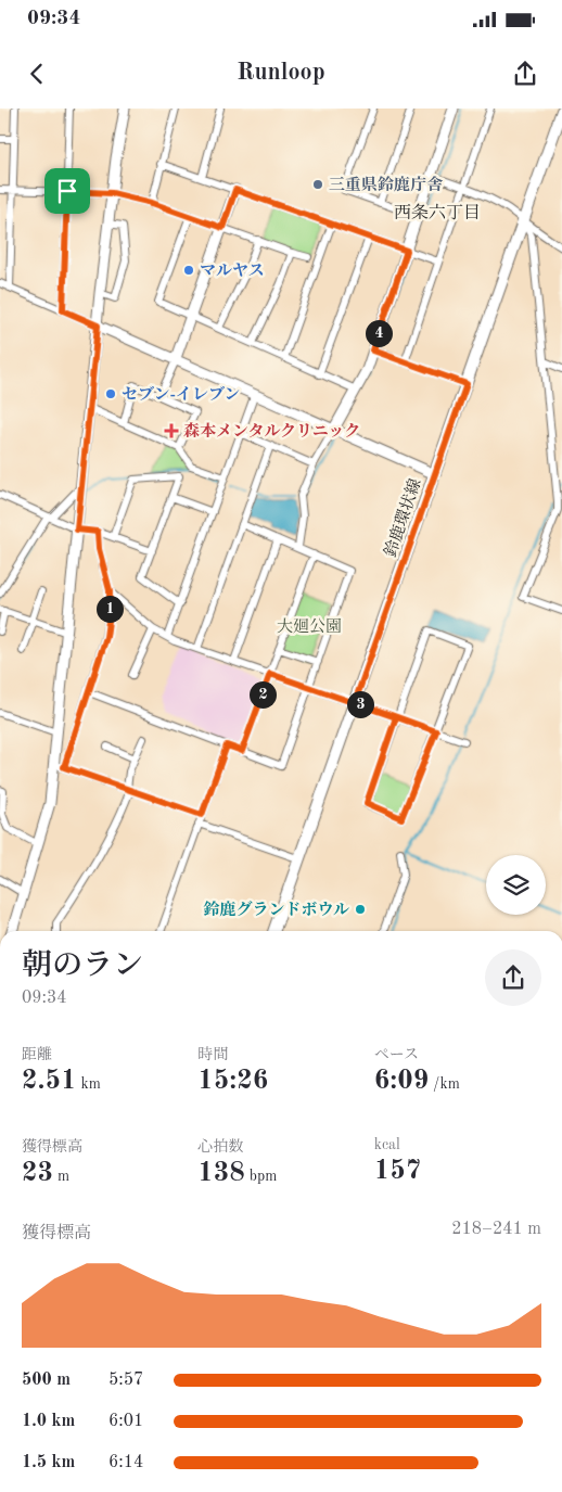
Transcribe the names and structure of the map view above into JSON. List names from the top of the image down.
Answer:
{
  "streets": {
    "main road": ["鈴鹿環状線"]
  },
  "districts": ["西条六丁目"],
  "parks": ["大廻公園"],
  "places": {
    "other": [
      "三重県鈴鹿庁舎",
      "マルヤス",
      "セブン-イレブン",
      "鈴鹿グランドボウル"
    ],
    "health": ["森本メンタルクリニック"]
  },
  "page": {
    "status": "09:34",
    "header": "Runloop",
    "pins": [
      "4",
      "1",
      "2",
      "3"
    ],
    "heading": ["朝のラン", "09:34"],
    "stats": [
      ["距離", "2.51 km"],
      ["時間", "15:26"],
      ["ペース", "6:09 /km"],
      ["獲得標高", "23 m"],
      ["心拍数", "138 bpm"],
      ["kcal", "157"]
    ],
    "chart": ["獲得標高", "218–241 m"],
    "list": [
      {
        "name": "500 m",
        "note": "5:57"
      },
      {
        "name": "1.0 km",
        "note": "6:01"
      },
      {
        "name": "1.5 km",
        "note": "6:14"
      }
    ]
  }
}
